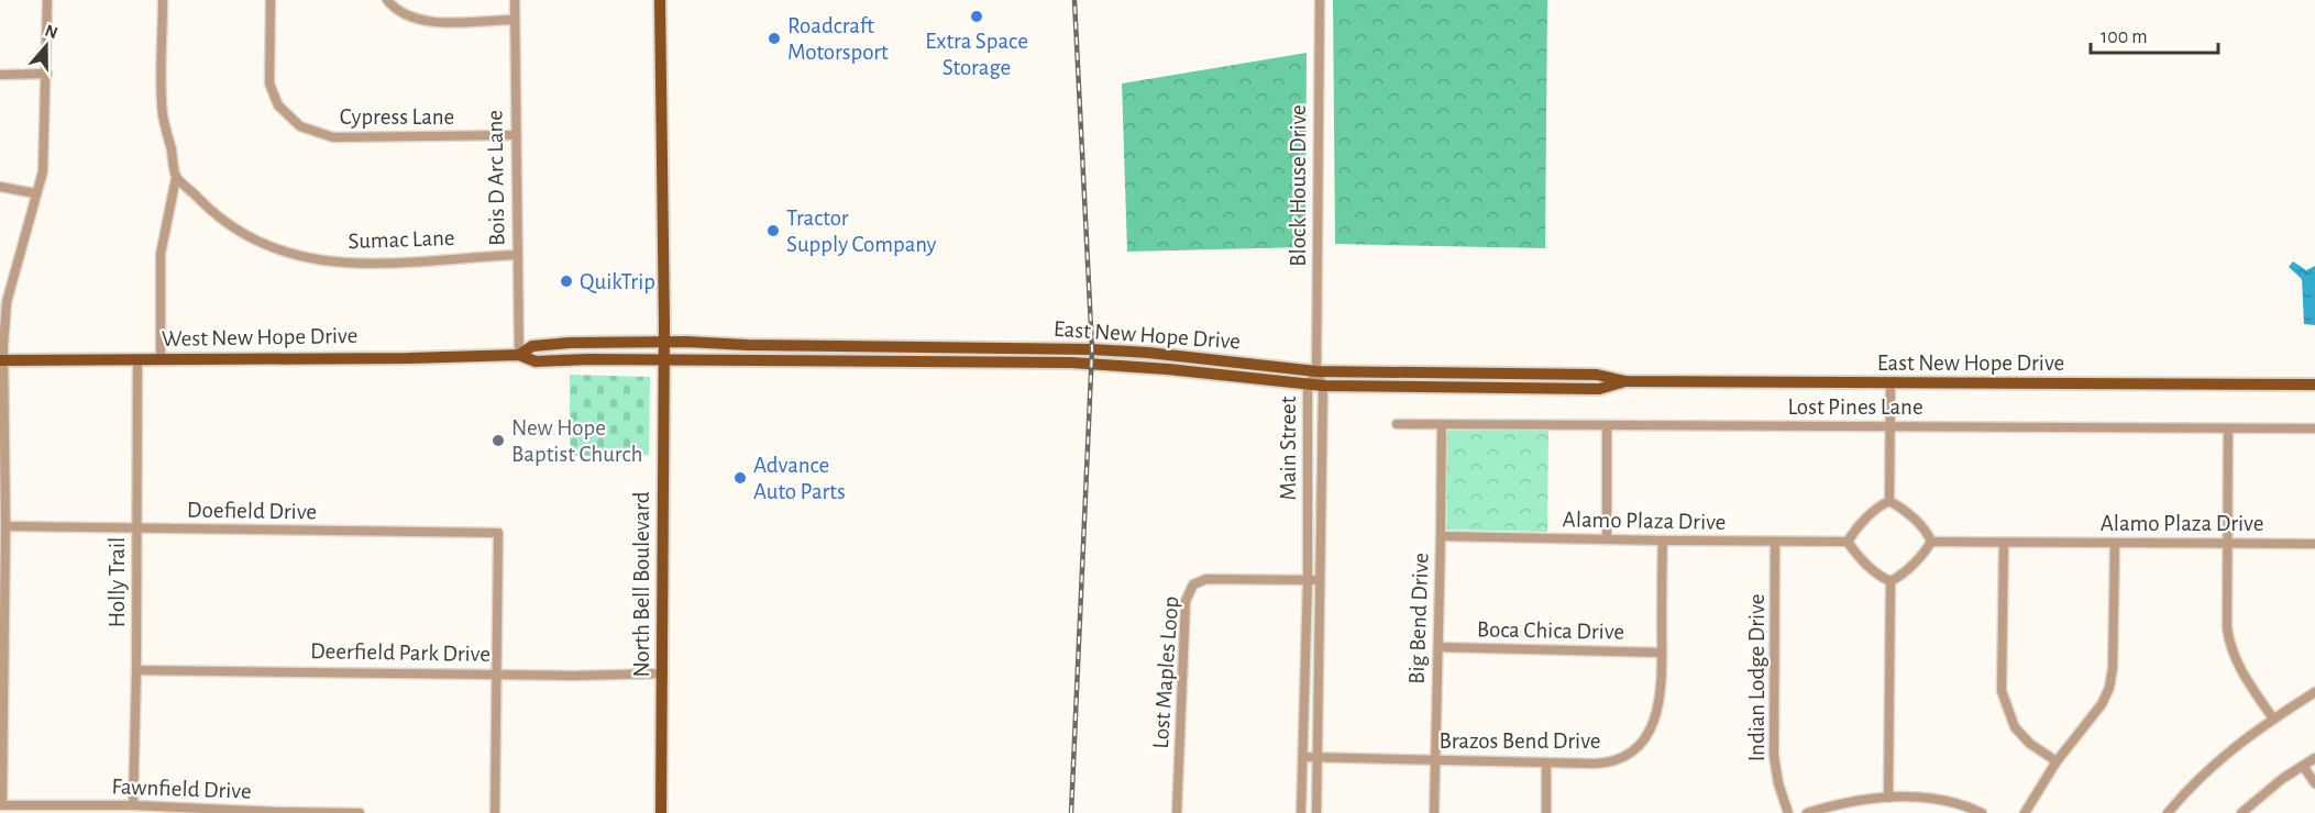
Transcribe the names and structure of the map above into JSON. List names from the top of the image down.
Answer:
{
  "streets": {
    "main road": ["East New Hope Drive", "West New Hope Drive", "North Bell Boulevard"],
    "street": [
      "Cypress Lane",
      "Bois D Arc Lane",
      "Block House Drive",
      "Sumac Lane",
      "Lost Pines Lane",
      "Main Street",
      "Doefield Drive",
      "Alamo Plaza Drive",
      "Holly Trail",
      "Big Bend Drive",
      "Boca Chica Drive",
      "Deerfield Park Drive",
      "Lost Maples Loop",
      "Indian Lodge Drive",
      "Brazos Bend Drive",
      "Fawnfield Drive"
    ]
  },
  "crossings": [
    ["Cypress Lane", "Bois D Arc Lane"],
    ["Bois D Arc Lane", "Sumac Lane"],
    ["Bois D Arc Lane", "West New Hope Drive"],
    ["Block House Drive", "East New Hope Drive"],
    ["Block House Drive", "Main Street"],
    ["East New Hope Drive", "West New Hope Drive"],
    ["East New Hope Drive", "Main Street"],
    ["East New Hope Drive", "North Bell Boulevard"],
    ["West New Hope Drive", "Holly Trail"],
    ["West New Hope Drive", "North Bell Boulevard"],
    ["Lost Pines Lane", "Big Bend Drive"],
    ["Main Street", "Lost Maples Loop"],
    ["Main Street", "Brazos Bend Drive"],
    ["Doefield Drive", "Holly Trail"],
    ["Doefield Drive", "Deerfield Park Drive"],
    ["Alamo Plaza Drive", "Big Bend Drive"],
    ["Alamo Plaza Drive", "Indian Lodge Drive"],
    ["Alamo Plaza Drive", "Brazos Bend Drive"],
    ["Holly Trail", "Deerfield Park Drive"],
    ["Holly Trail", "Fawnfield Drive"],
    ["North Bell Boulevard", "Deerfield Park Drive"],
    ["Big Bend Drive", "Boca Chica Drive"],
    ["Big Bend Drive", "Brazos Bend Drive"],
    ["Boca Chica Drive", "Brazos Bend Drive"]
  ],
  "places": [
    "Extra Space Storage",
    "Roadcraft Motorsport",
    "Tractor Supply Company",
    "QuikTrip",
    "New Hope Baptist Church",
    "Advance Auto Parts"
  ],
  "scale_bar": "100 m",
  "north": "top"
}
